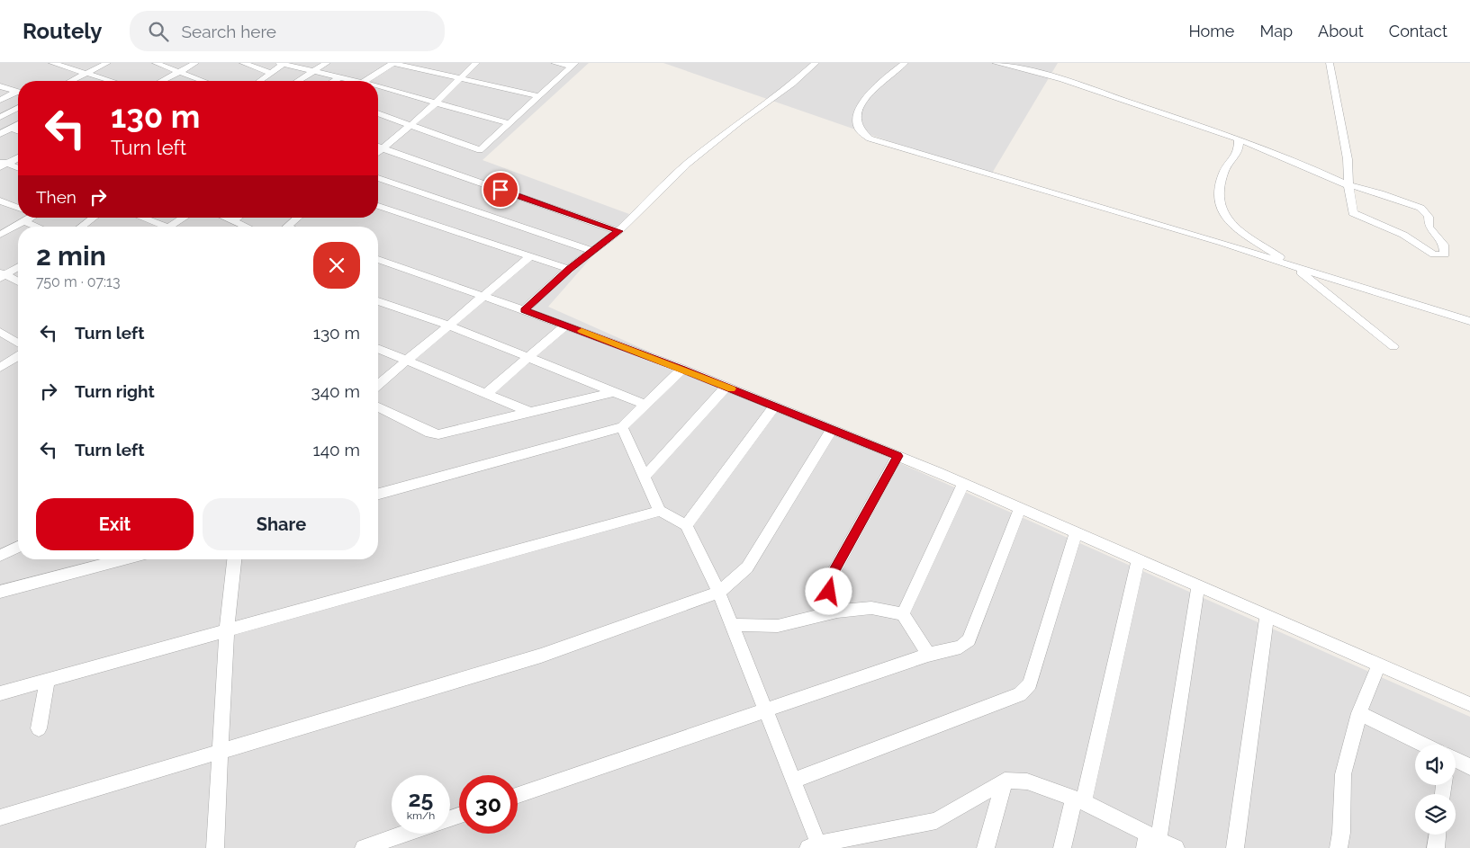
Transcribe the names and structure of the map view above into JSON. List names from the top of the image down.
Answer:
{
  "page": {
    "header": "Routely",
    "search": "Search here",
    "nav": [
      "Home",
      "Map",
      "About",
      "Contact"
    ],
    "turn": ["130 m", "Turn left"],
    "then": "Then",
    "heading": ["2 min", "750 m · 07:13"],
    "list": [
      {
        "name": "Turn left",
        "value": "130 m"
      },
      {
        "name": "Turn right",
        "value": "340 m"
      },
      {
        "name": "Turn left",
        "value": "140 m"
      }
    ],
    "buttons": ["Exit", "Share"],
    "speed": "25 km/h",
    "limit": "30"
  }
}
